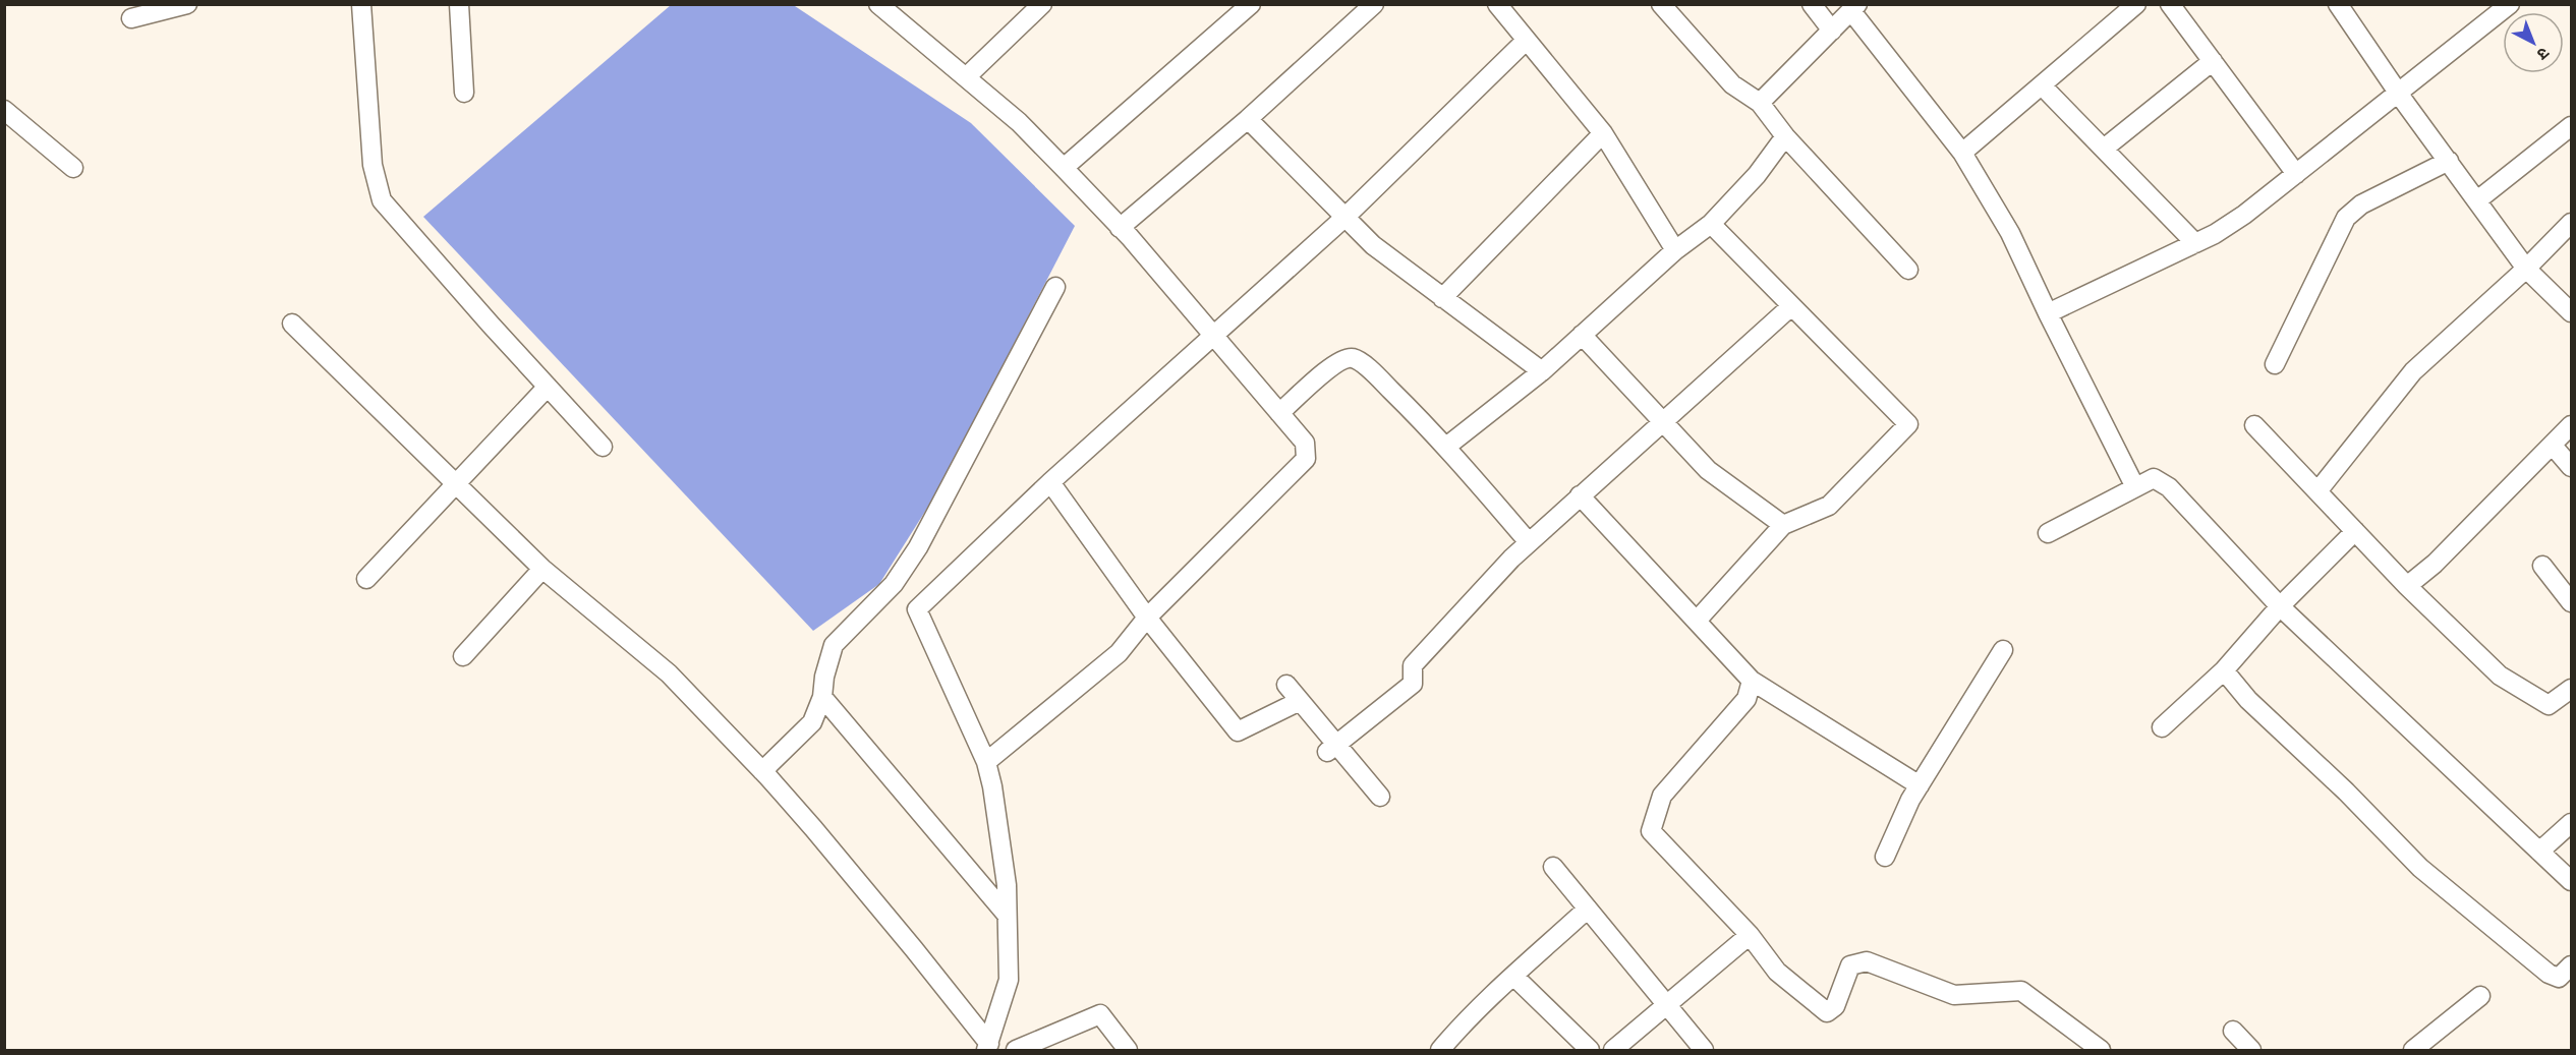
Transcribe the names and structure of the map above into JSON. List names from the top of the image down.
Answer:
{
  "north": "bottom right"
}
